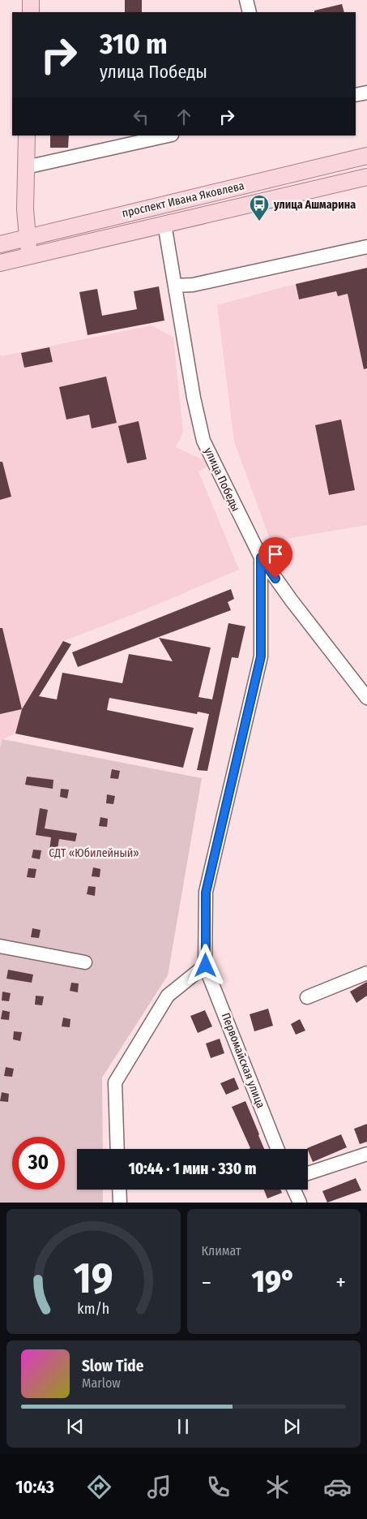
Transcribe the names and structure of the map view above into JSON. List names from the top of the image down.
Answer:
{
  "streets": {
    "main road": ["проспект Ивана Яковлева"],
    "street": ["улица Победы", "Первомайская улица"]
  },
  "crossings": [
    ["проспект Ивана Яковлева", "улица Победы"]
  ],
  "parks": ["СДТ «Юбилейный»"],
  "places": {
    "bus stop": ["улица Ашмарина"]
  },
  "page": {
    "turn": ["310 m", "улица Победы"],
    "limit": "30",
    "trip": "10:44 · 1 мин · 330 m",
    "tile": "Климат",
    "heat": ["−", "19°", "+"],
    "song": ["Slow Tide", "Marlow"],
    "tabs": "10:43",
    "gauge": ["19", "km/h"]
  }
}
